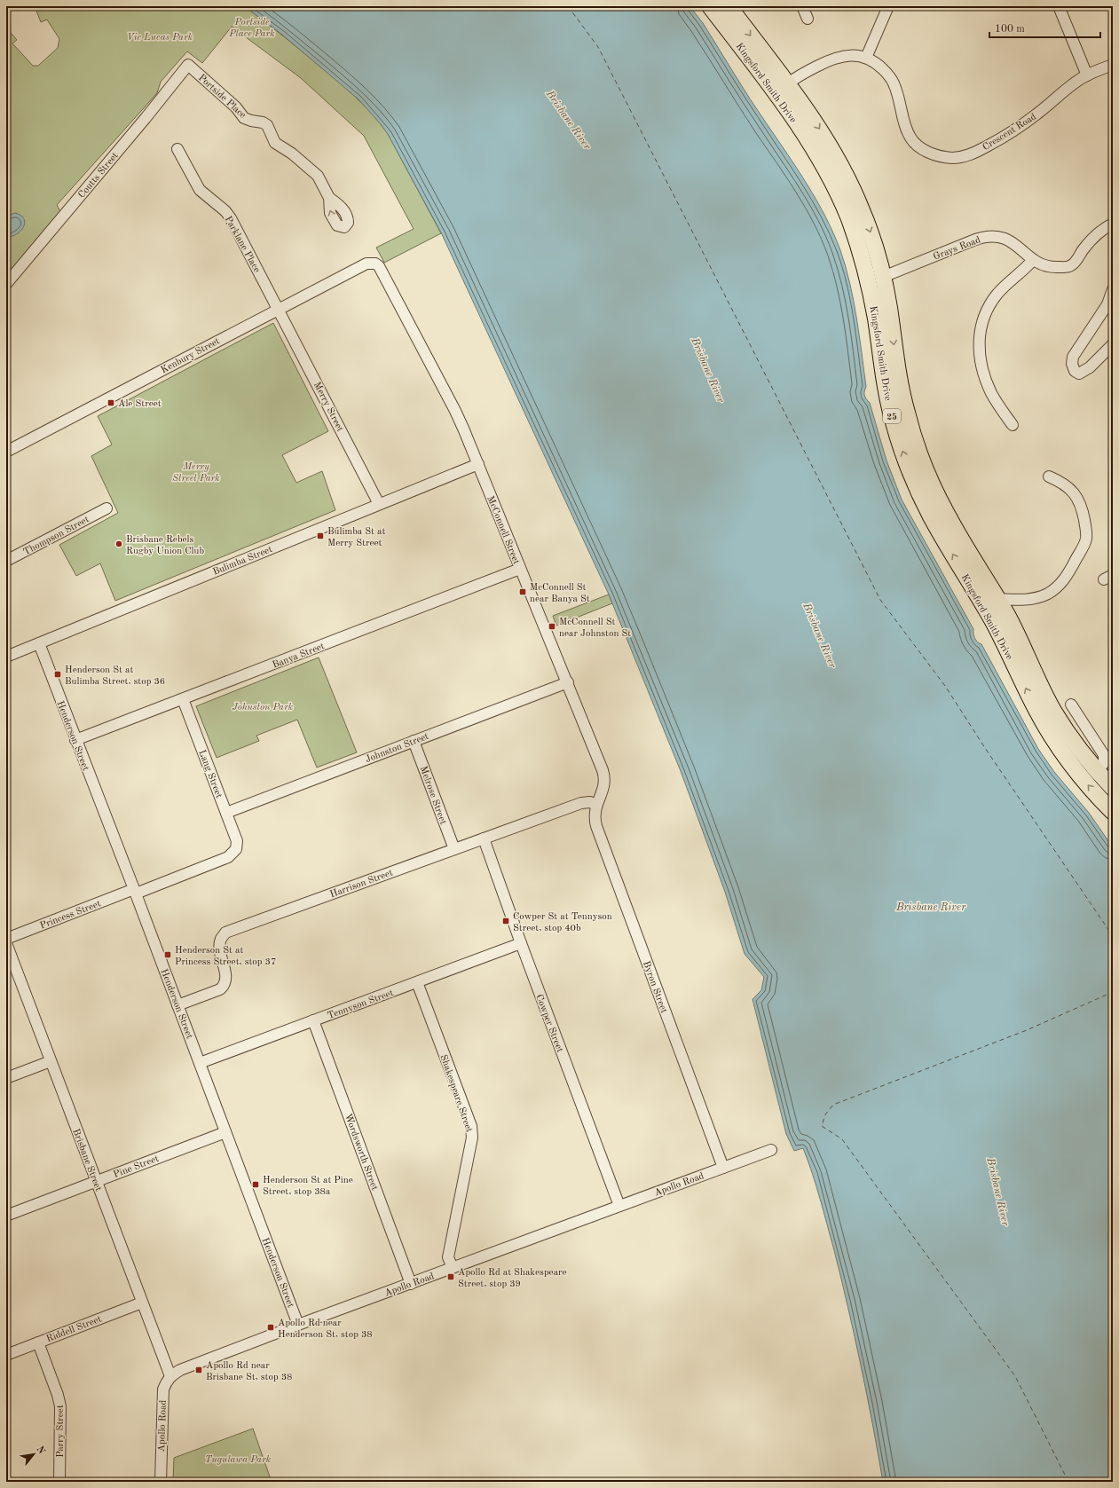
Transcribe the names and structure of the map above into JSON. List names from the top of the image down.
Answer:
{
  "streets": {
    "highway": ["Kingsford Smith Drive", "25"],
    "street": [
      "Portside Place",
      "Crescent Road",
      "Coutts Street",
      "Parklane Place",
      "Grays Road",
      "Kenbury Street",
      "Merry Street",
      "McConnell Street",
      "Thompson Street",
      "Bulimba Street",
      "Banya Street",
      "Henderson Street",
      "Johnston Street",
      "Lang Street",
      "Melrose Street",
      "Harrison Street",
      "Princess Street",
      "Byron Street",
      "Tennyson Street",
      "Cowper Street",
      "Shakespeare Street",
      "Wordsworth Street",
      "Brisbane Street",
      "Pine Street",
      "Apollo Road",
      "Riddell Street",
      "Parry Street"
    ]
  },
  "crossings": [
    ["Kingsford Smith Drive", "Crescent Road"],
    ["Kingsford Smith Drive", "Grays Road"],
    ["Portside Place", "Coutts Street"],
    ["Parklane Place", "Kenbury Street"],
    ["Parklane Place", "Merry Street"],
    ["Kenbury Street", "Merry Street"],
    ["Kenbury Street", "McConnell Street"],
    ["Merry Street", "Bulimba Street"],
    ["McConnell Street", "Bulimba Street"],
    ["McConnell Street", "Banya Street"],
    ["McConnell Street", "Johnston Street"],
    ["McConnell Street", "Harrison Street"],
    ["McConnell Street", "Byron Street"],
    ["Bulimba Street", "Henderson Street"],
    ["Banya Street", "Henderson Street"],
    ["Banya Street", "Lang Street"],
    ["Henderson Street", "Harrison Street"],
    ["Henderson Street", "Princess Street"],
    ["Henderson Street", "Tennyson Street"],
    ["Henderson Street", "Pine Street"],
    ["Henderson Street", "Apollo Road"],
    ["Johnston Street", "Lang Street"],
    ["Johnston Street", "Melrose Street"],
    ["Lang Street", "Princess Street"],
    ["Melrose Street", "Harrison Street"],
    ["Harrison Street", "Byron Street"],
    ["Harrison Street", "Cowper Street"],
    ["Byron Street", "Apollo Road"],
    ["Tennyson Street", "Cowper Street"],
    ["Tennyson Street", "Shakespeare Street"],
    ["Tennyson Street", "Wordsworth Street"],
    ["Cowper Street", "Apollo Road"],
    ["Shakespeare Street", "Apollo Road"],
    ["Wordsworth Street", "Apollo Road"],
    ["Brisbane Street", "Pine Street"],
    ["Brisbane Street", "Apollo Road"],
    ["Brisbane Street", "Riddell Street"],
    ["Riddell Street", "Parry Street"]
  ],
  "water": ["Brisbane River"],
  "parks": [
    "Portside Place Park",
    "Vic Lucas Park",
    "Merry Street Park",
    "Johnston Park",
    "Tugulawa Park"
  ],
  "places": {
    "transit": [
      "Ale Street",
      "Bulimba St at Merry Street",
      "McConnell St near Banya St",
      "McConnell St near Johnston St",
      "Henderson St at Bulimba Street, stop 36",
      "Cowper St at Tennyson Street, stop 40b",
      "Henderson St at Princess Street, stop 37",
      "Henderson St at Pine Street, stop 38a",
      "Apollo Rd at Shakespeare Street, stop 39",
      "Apollo Rd near Henderson St, stop 38",
      "Apollo Rd near Brisbane St, stop 38"
    ],
    "other": ["Brisbane Rebels Rugby Union Club"]
  },
  "scale_bar": "100 m",
  "north": "top right"
}
